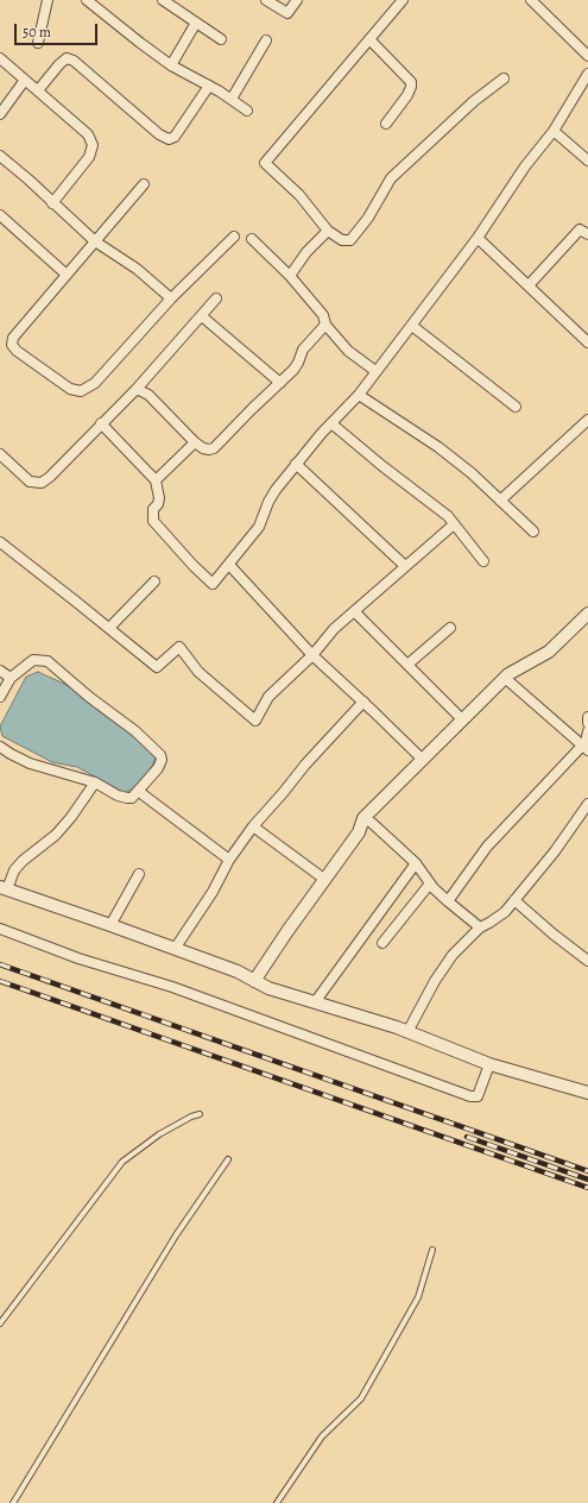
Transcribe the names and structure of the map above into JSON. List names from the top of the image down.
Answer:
{
  "scale_bar": "50 m"
}
